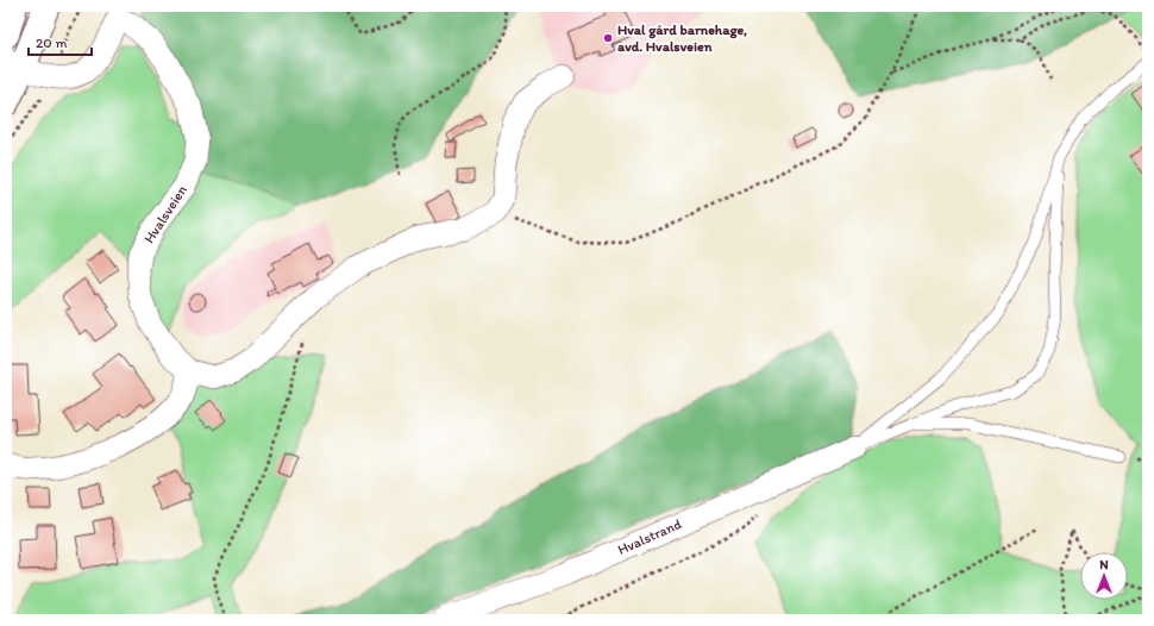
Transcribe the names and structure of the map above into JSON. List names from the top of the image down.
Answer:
{
  "streets": {
    "street": ["Hvalsveien", "Hvalstrand"]
  },
  "places": ["Hval gård barnehage, avd. Hvalsveien"],
  "scale_bar": "20 m",
  "north": "top"
}
